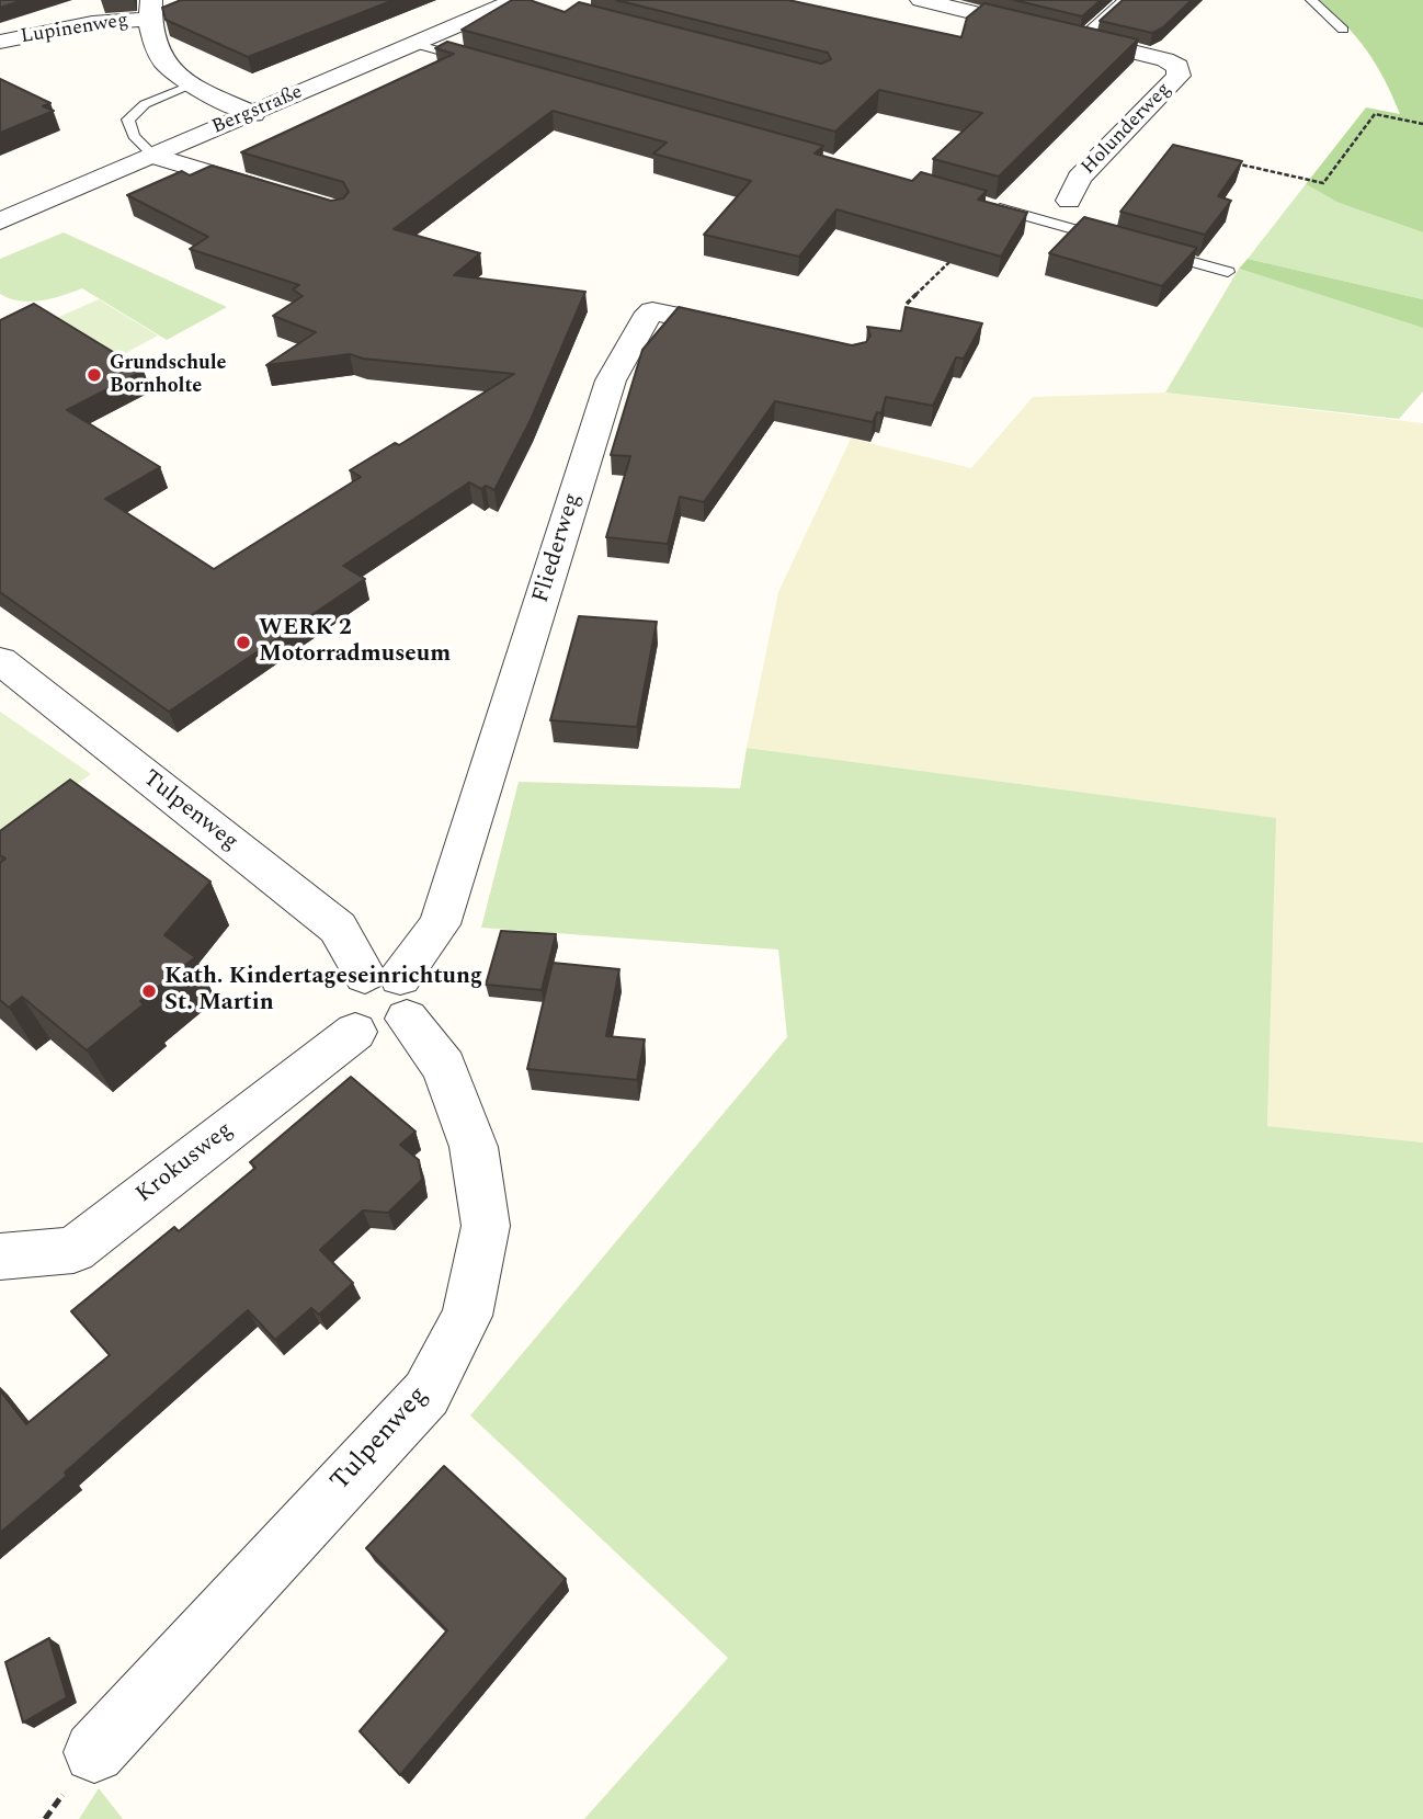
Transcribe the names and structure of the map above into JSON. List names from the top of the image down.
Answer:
{
  "streets": {
    "street": [
      "Lupinenweg",
      "Bergstraße",
      "Holunderweg",
      "Fliederweg",
      "Tulpenweg",
      "Krokusweg"
    ]
  },
  "crossings": [
    ["Fliederweg", "Tulpenweg"],
    ["Fliederweg", "Krokusweg"],
    ["Tulpenweg", "Krokusweg"]
  ],
  "places": ["Grundschule Bornholte", "WERK 2 Motorradmuseum", "Kath. Kindertageseinrichtung St. Martin"]
}
